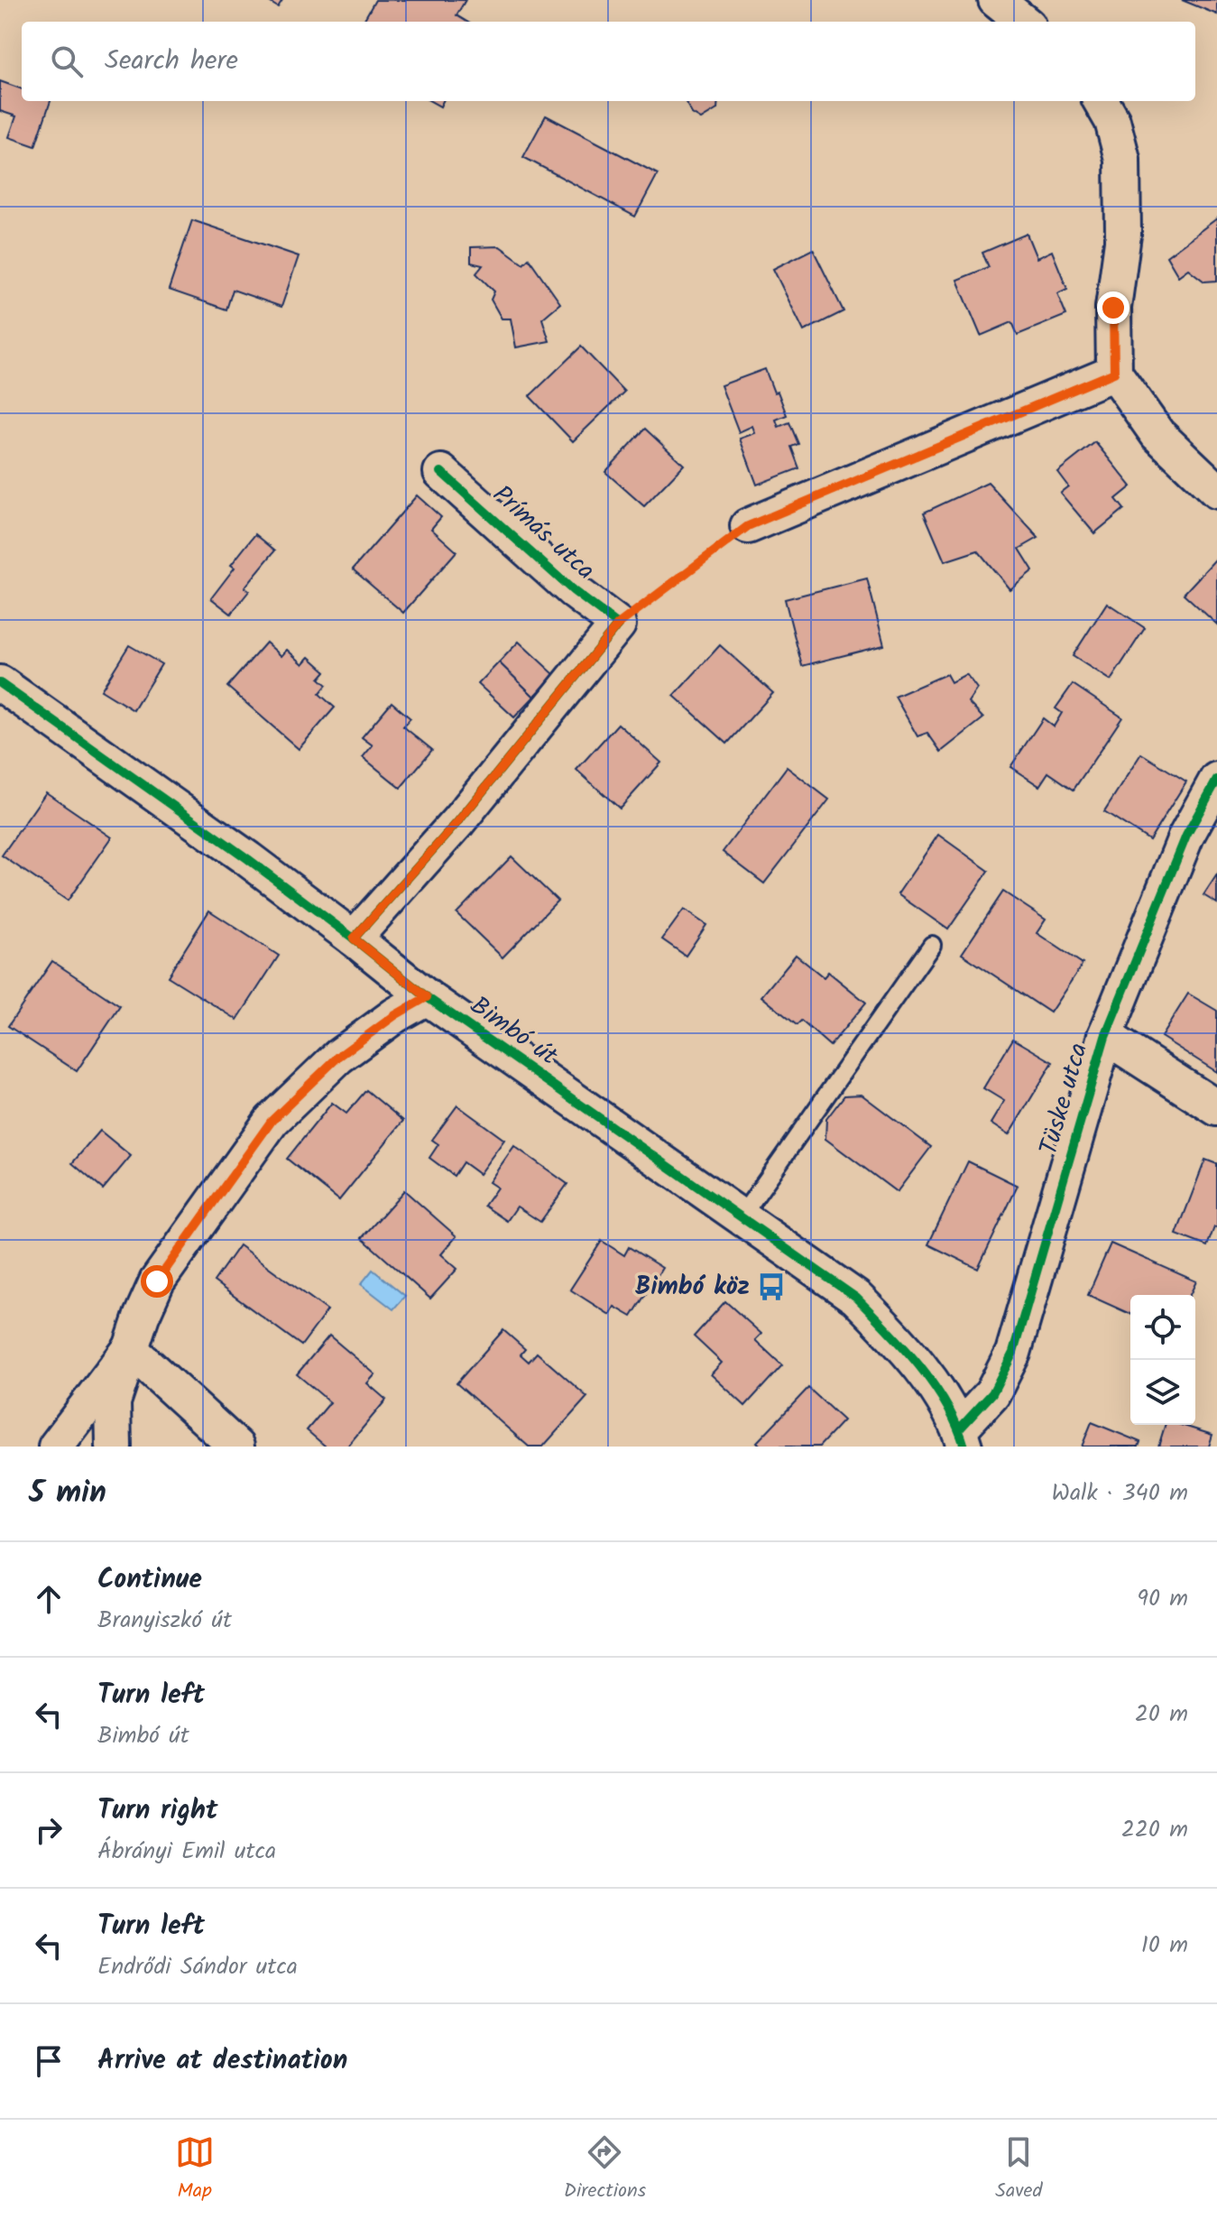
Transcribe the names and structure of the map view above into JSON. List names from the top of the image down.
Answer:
{
  "streets": {
    "street": ["Prímás utca", "Bimbó út", "Tüske utca"]
  },
  "crossings": [
    ["Bimbó út", "Tüske utca"]
  ],
  "places": {
    "bus stop": ["Bimbó köz"]
  },
  "page": {
    "search": "Search here",
    "heading": ["5 min", "Walk · 340 m"],
    "list": [
      ["Continue", "Branyiszkó út", "90 m"],
      ["Turn left", "Bimbó út", "20 m"],
      ["Turn right", "Ábrányi Emil utca", "220 m"],
      ["Turn left", "Endrődi Sándor utca", "10 m"],
      "Arrive at destination"
    ],
    "nav": ["Map", "Directions", "Saved"]
  }
}
